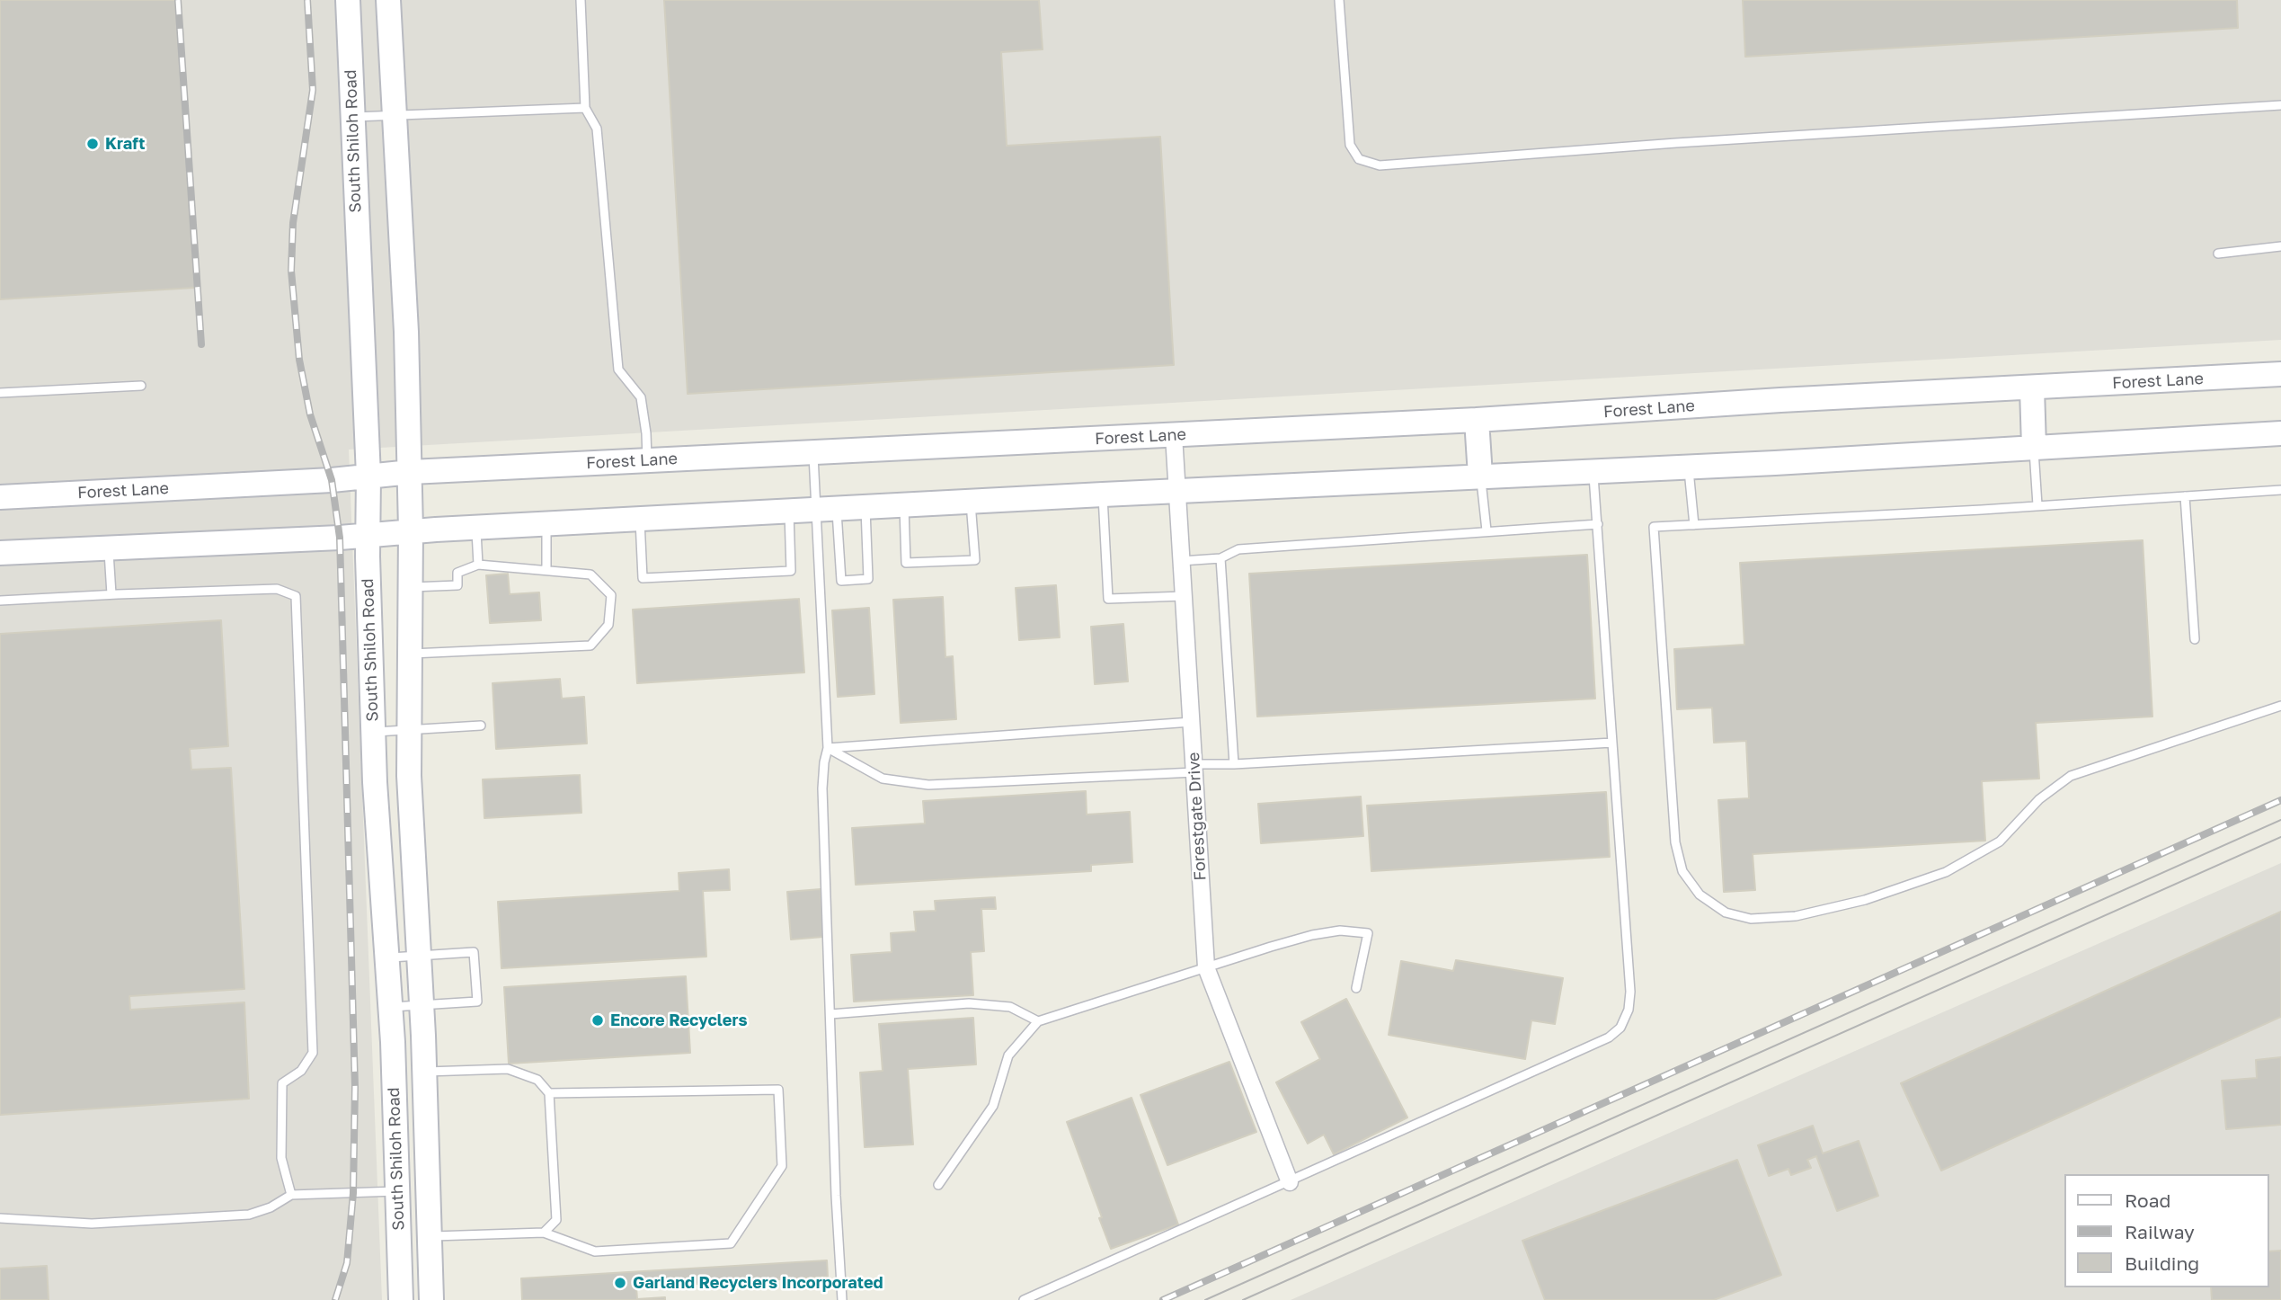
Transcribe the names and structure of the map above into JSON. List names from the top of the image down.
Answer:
{
  "streets": {
    "main road": ["South Shiloh Road", "Forest Lane"],
    "street": ["Forestgate Drive"]
  },
  "crossings": [
    ["South Shiloh Road", "Forest Lane"],
    ["Forest Lane", "Forestgate Drive"]
  ],
  "places": ["Kraft", "Encore Recyclers", "Garland Recyclers Incorporated"],
  "legend": ["Road", "Railway", "Building"]
}
